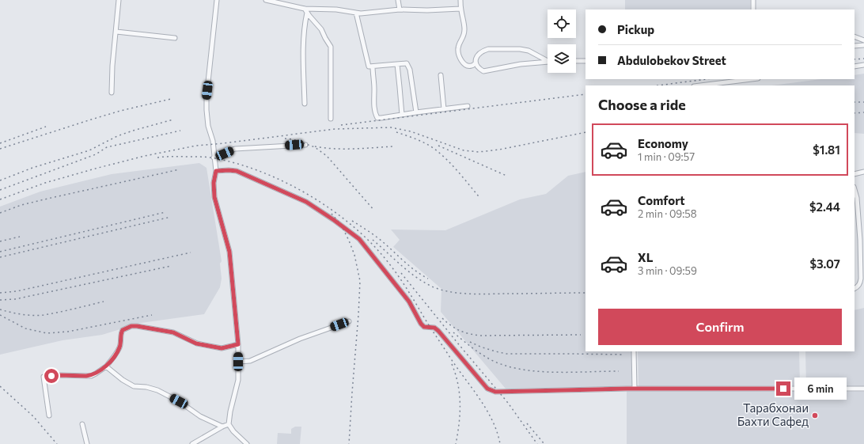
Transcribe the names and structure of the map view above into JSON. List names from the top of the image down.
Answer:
{
  "places": ["Тарабхонаи Бахти Сафед"],
  "page": {
    "banner": ["Pickup", "Abdulobekov Street"],
    "heading": "Choose a ride",
    "list": [
      {
        "name": "Economy",
        "note": "1 min · 09:57",
        "value": "$1.81"
      },
      {
        "name": "Comfort",
        "note": "2 min · 09:58",
        "value": "$2.44"
      },
      {
        "name": "XL",
        "note": "3 min · 09:59",
        "value": "$3.07"
      }
    ],
    "buttons": "Confirm",
    "bubble": "6 min"
  }
}
